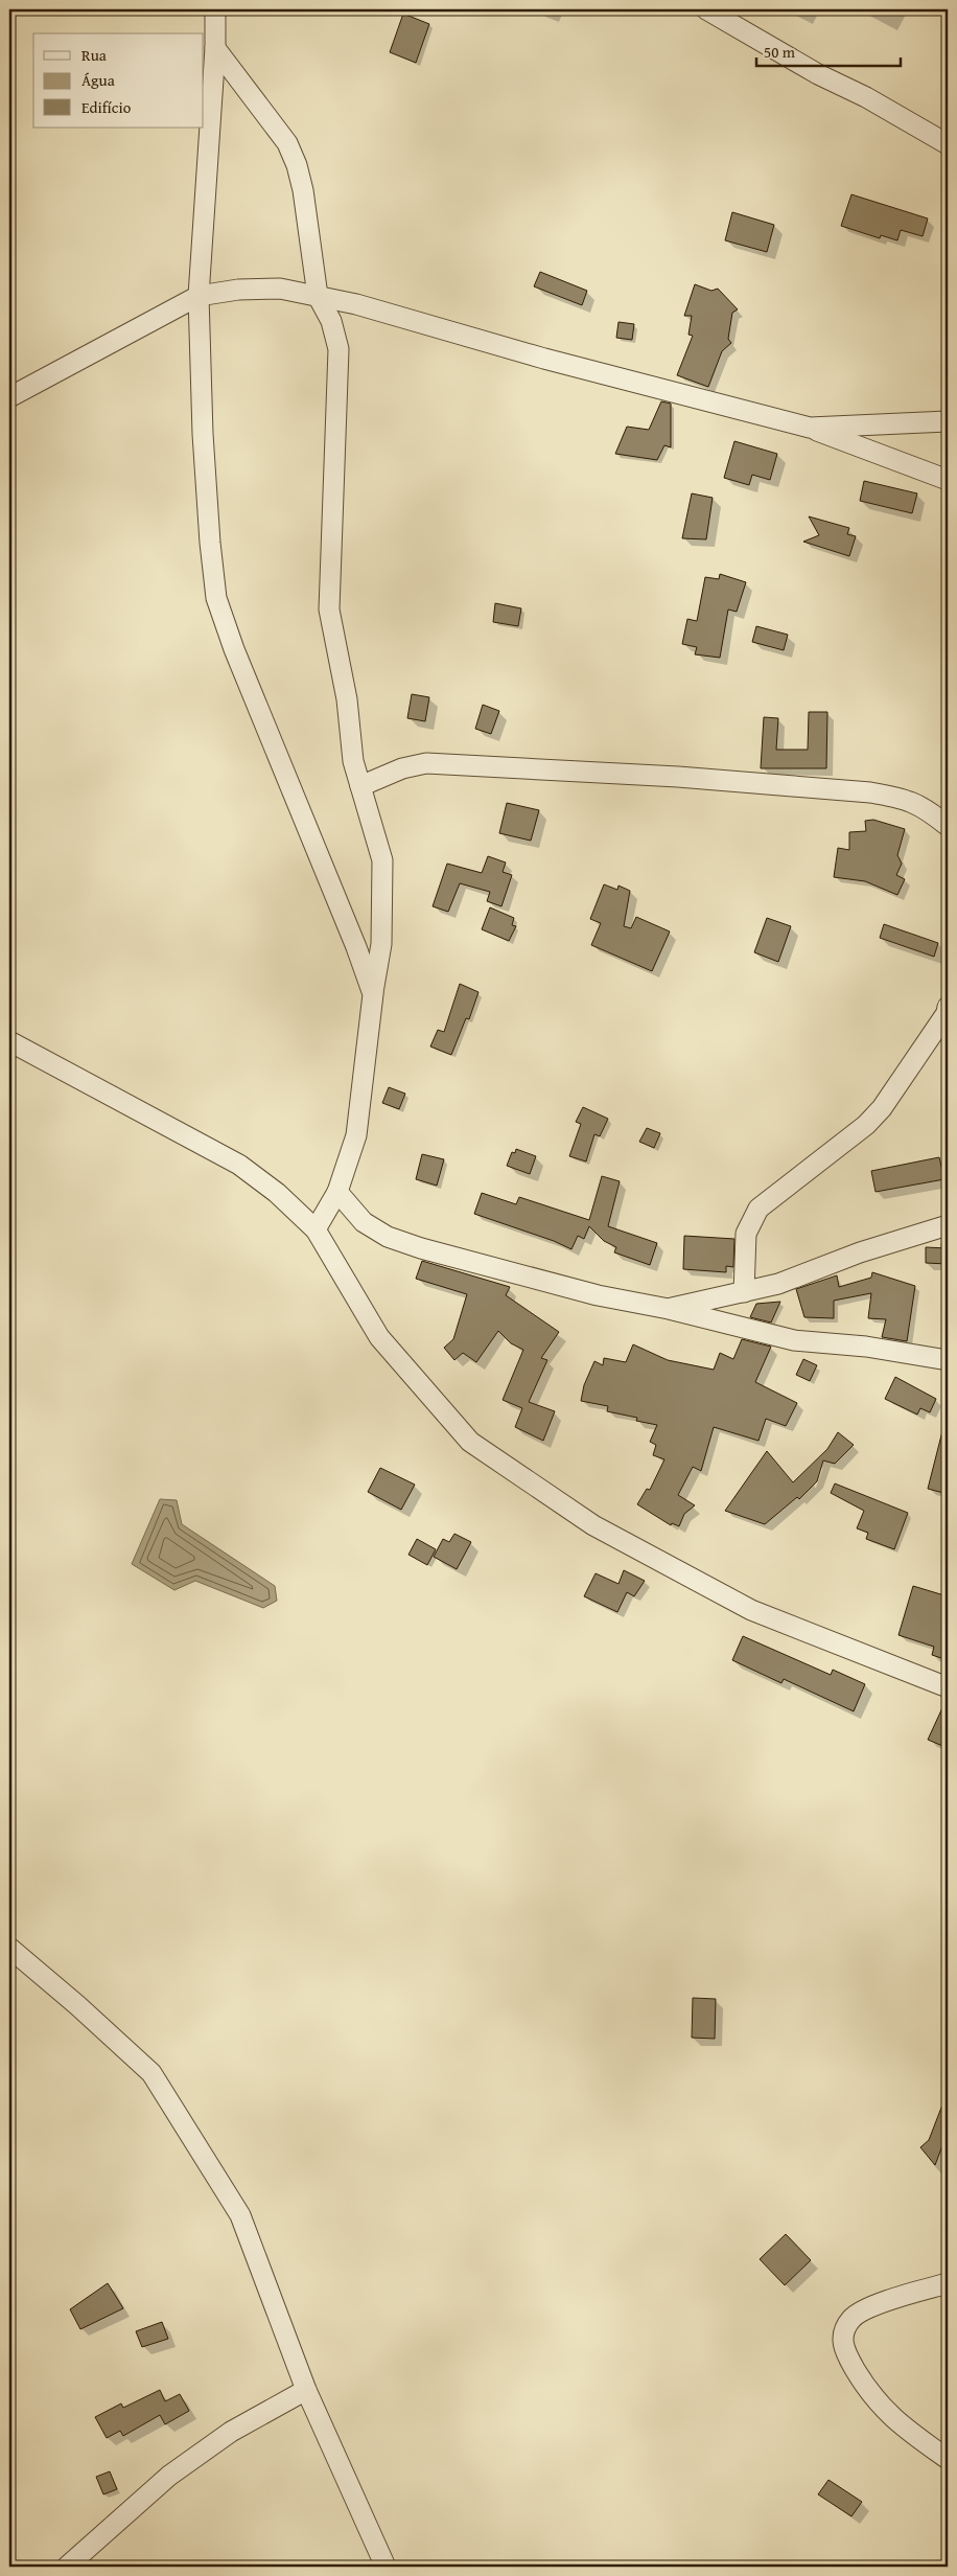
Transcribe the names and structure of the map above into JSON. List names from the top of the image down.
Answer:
{
  "legend": ["Rua", "Água", "Edifício"],
  "scale_bar": "50 m"
}
